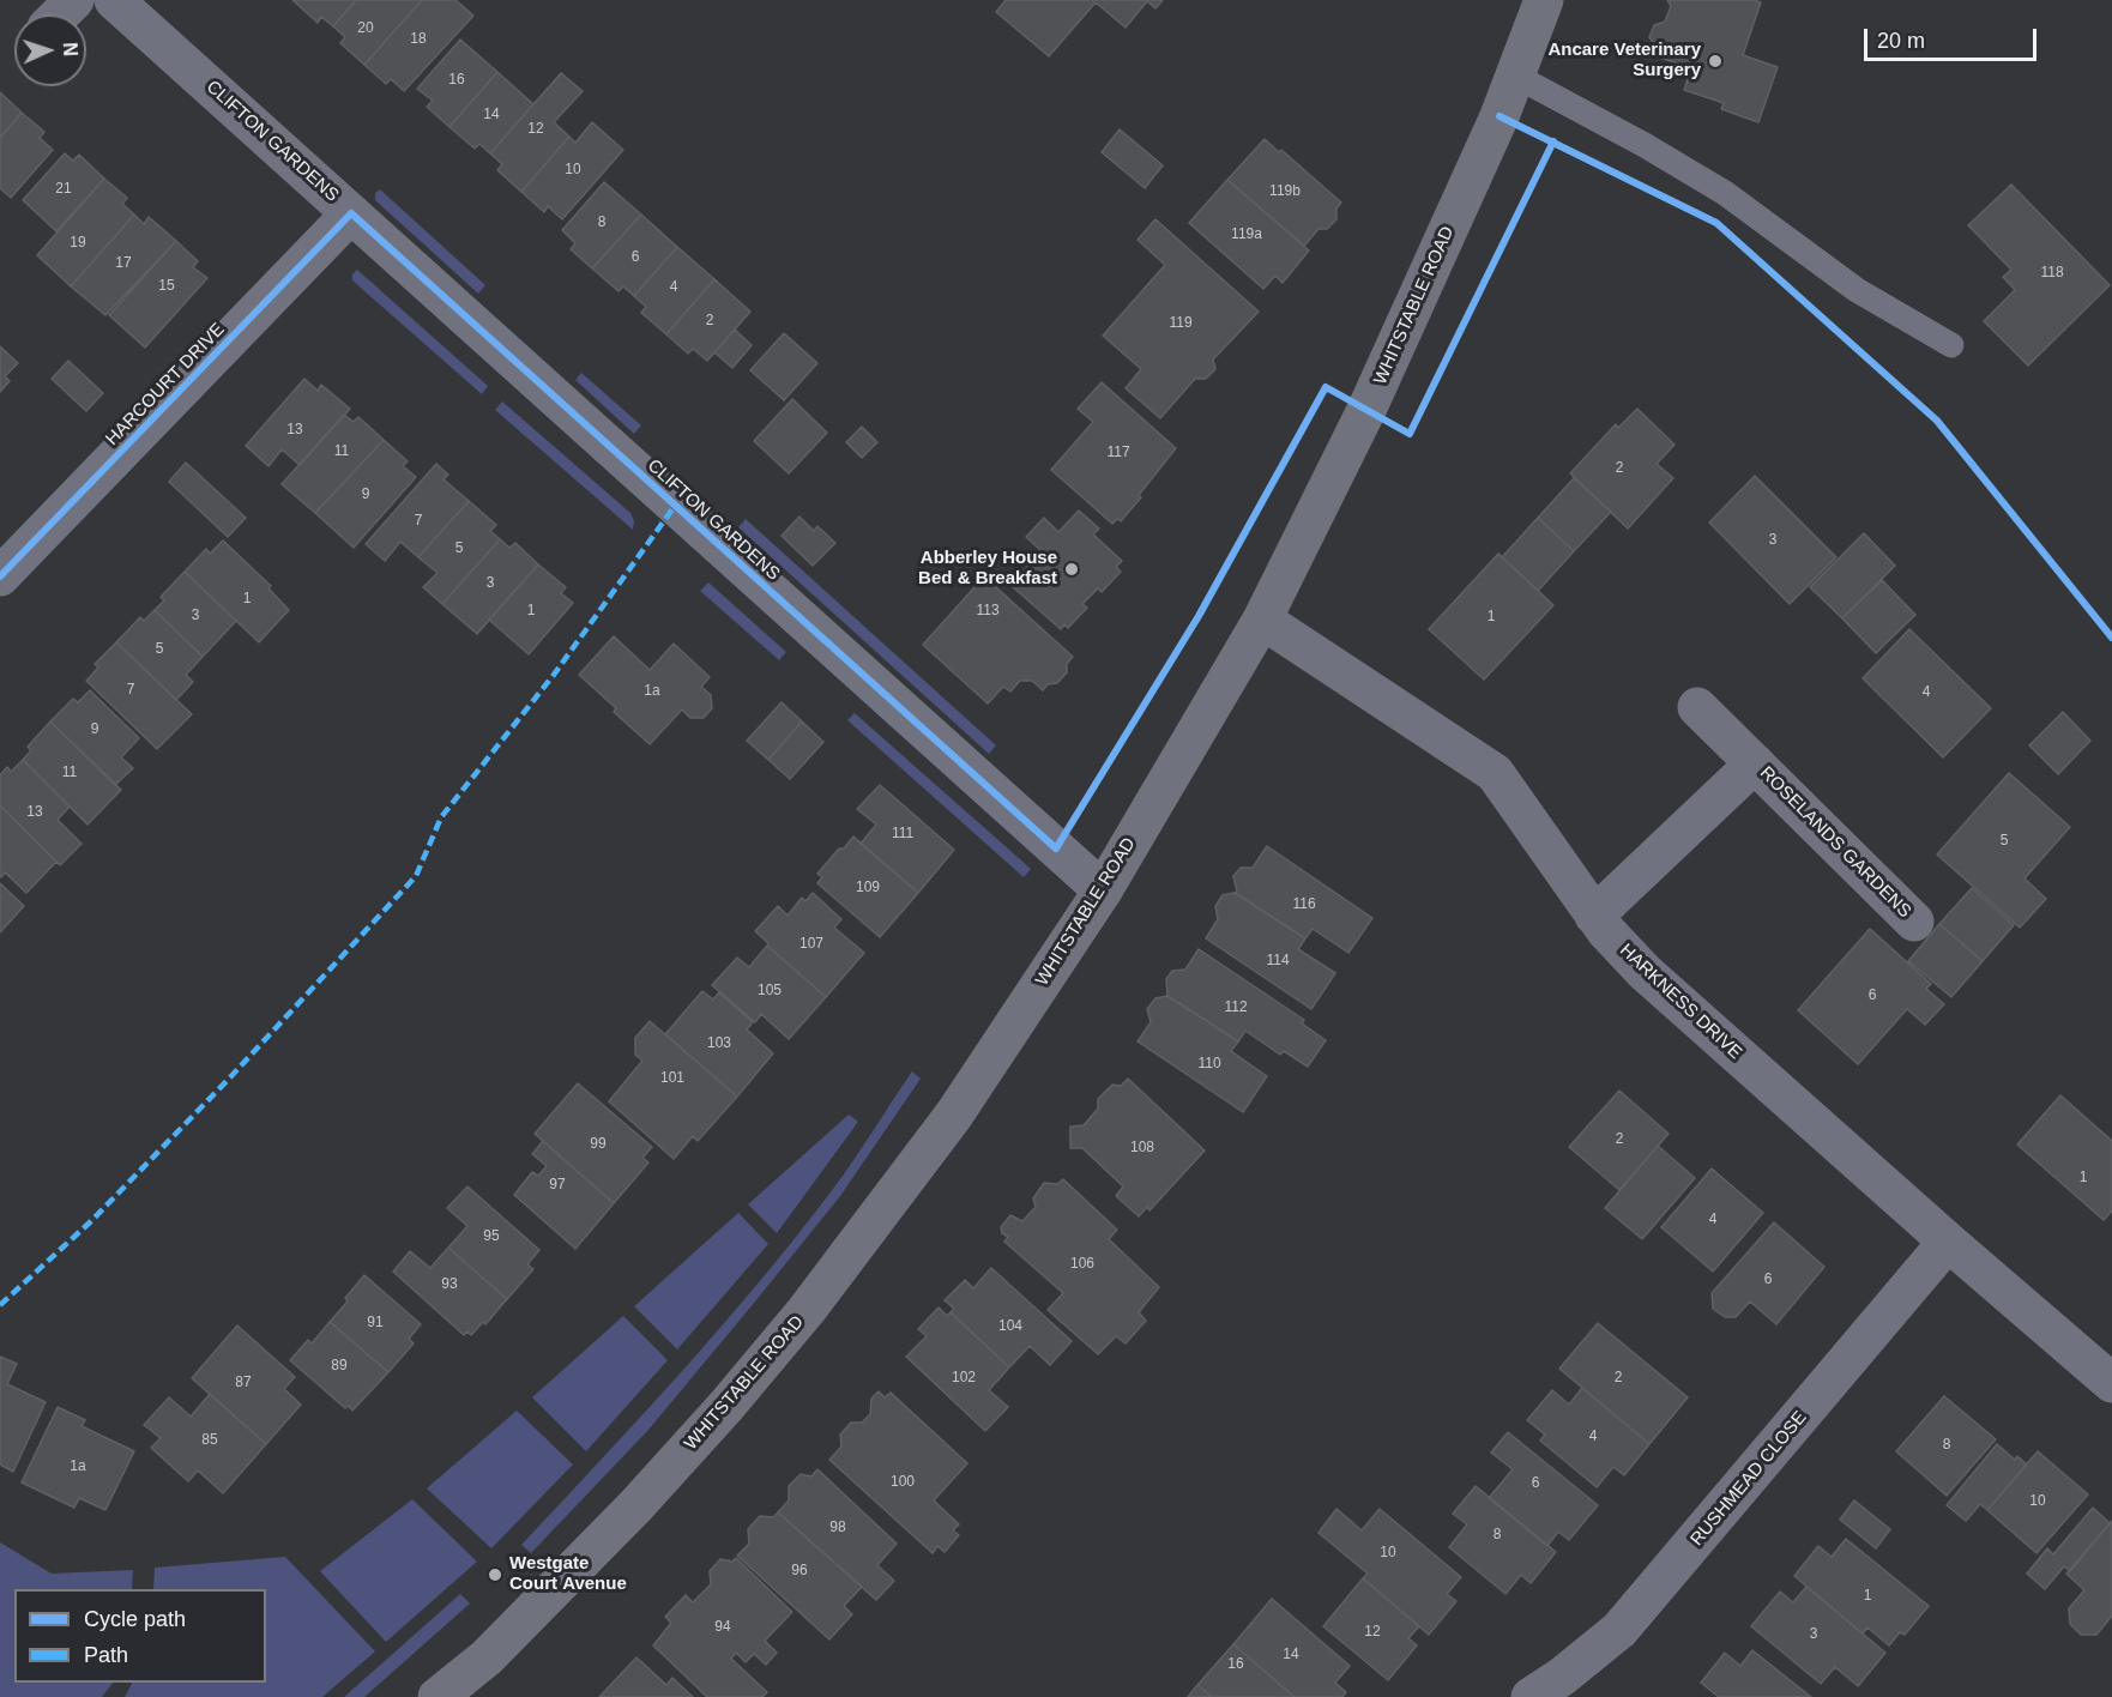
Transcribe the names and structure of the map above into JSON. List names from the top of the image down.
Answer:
{
  "streets": {
    "main road": ["WHITSTABLE ROAD"],
    "street": [
      "CLIFTON GARDENS",
      "HARCOURT DRIVE",
      "ROSELANDS GARDENS",
      "HARKNESS DRIVE",
      "RUSHMEAD CLOSE"
    ]
  },
  "crossings": [
    ["CLIFTON GARDENS", "WHITSTABLE ROAD"],
    ["CLIFTON GARDENS", "HARCOURT DRIVE"],
    ["WHITSTABLE ROAD", "HARKNESS DRIVE"],
    ["ROSELANDS GARDENS", "HARKNESS DRIVE"],
    ["HARKNESS DRIVE", "RUSHMEAD CLOSE"]
  ],
  "places": ["Ancare Veterinary Surgery", "Abberley House Bed & Breakfast", "Westgate Court Avenue"],
  "house_numbers": [
    "20",
    "18",
    "16",
    "14",
    "12",
    "10",
    "21",
    "119b",
    "8",
    "119a",
    "19",
    "6",
    "17",
    "118",
    "15",
    "4",
    "2",
    "119",
    "13",
    "11",
    "117",
    "2",
    "9",
    "7",
    "3",
    "5",
    "3",
    "1",
    "1",
    "113",
    "3",
    "1",
    "5",
    "7",
    "1a",
    "4",
    "9",
    "11",
    "13",
    "111",
    "5",
    "109",
    "116",
    "107",
    "114",
    "105",
    "6",
    "112",
    "103",
    "110",
    "101",
    "2",
    "99",
    "108",
    "1",
    "97",
    "4",
    "95",
    "106",
    "6",
    "93",
    "91",
    "104",
    "89",
    "102",
    "2",
    "87",
    "4",
    "85",
    "8",
    "1a",
    "100",
    "6",
    "10",
    "98",
    "8",
    "10",
    "96",
    "1",
    "94",
    "12",
    "3",
    "14",
    "16"
  ],
  "legend": ["Cycle path", "Path"],
  "scale_bar": "20 m",
  "north": "right"
}
